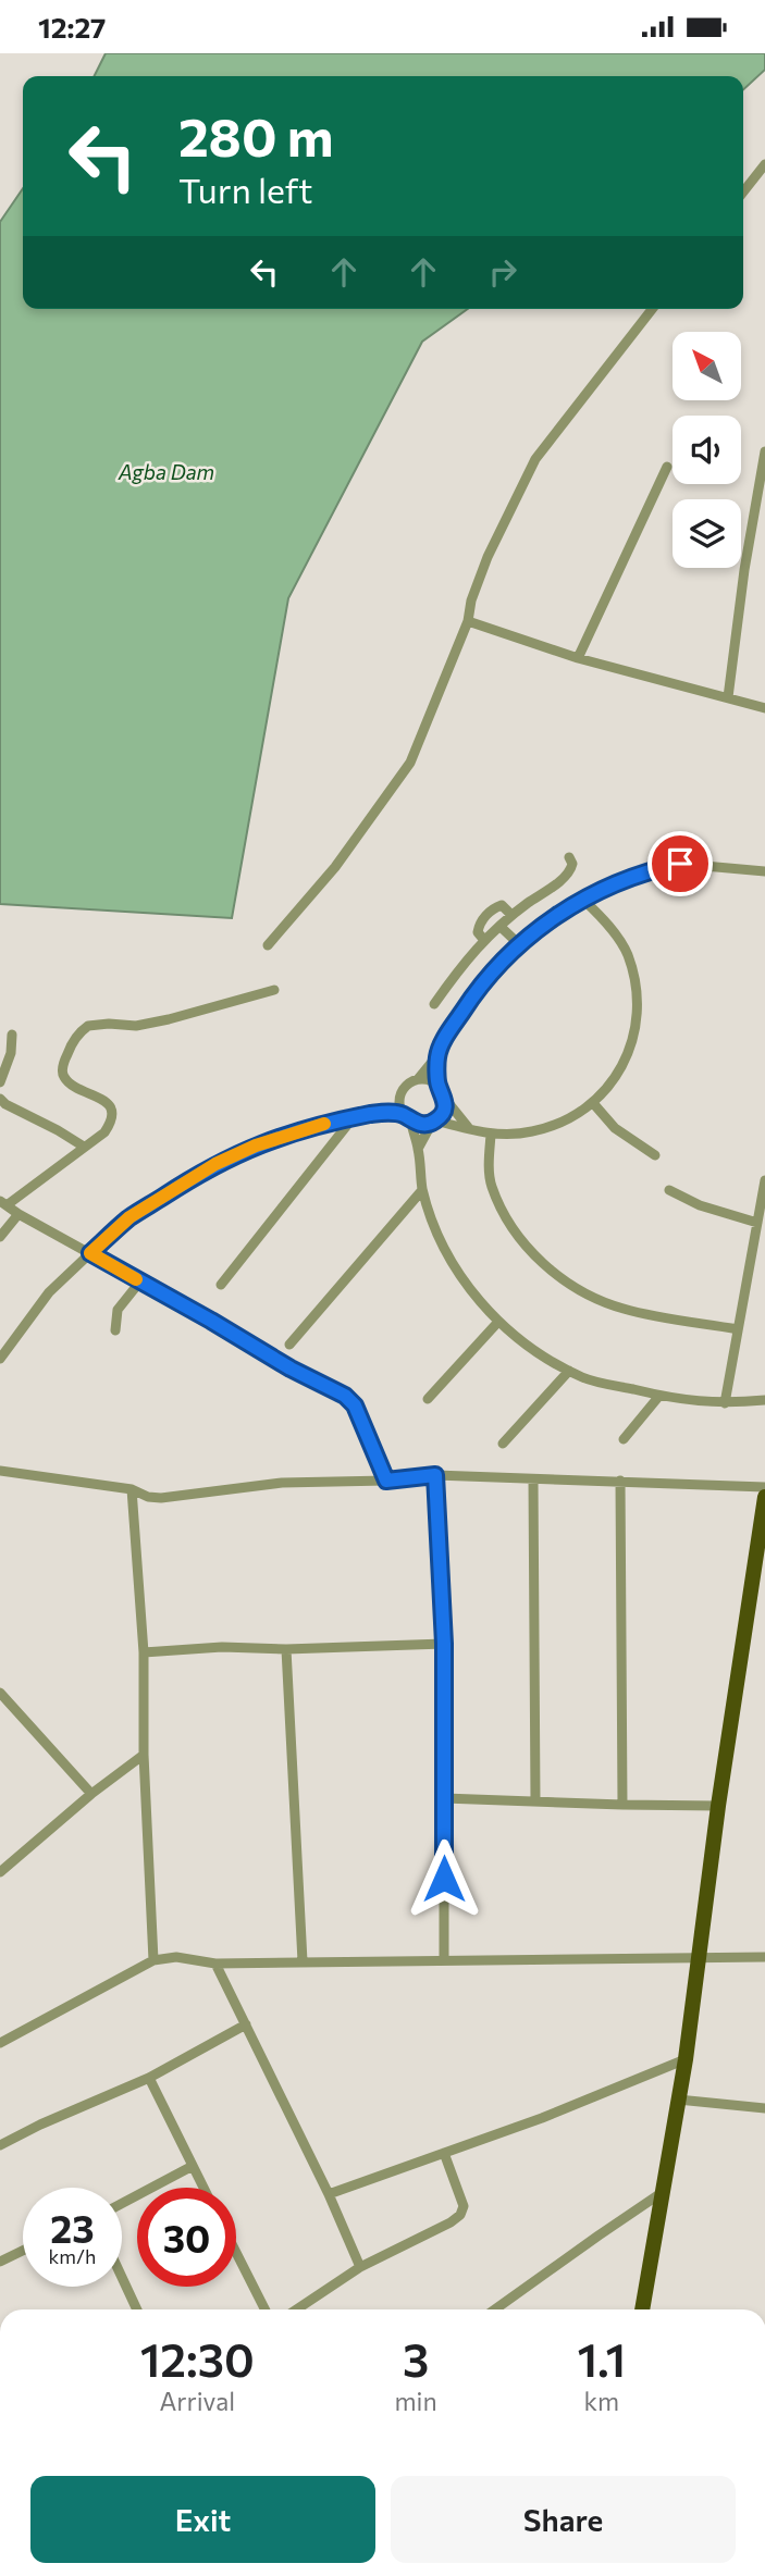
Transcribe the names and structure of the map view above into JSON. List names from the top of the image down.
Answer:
{
  "water": ["Agba Dam"],
  "north": "top left",
  "page": {
    "status": "12:27",
    "turn": ["280 m", "Turn left"],
    "speed": "23 km/h",
    "limit": "30",
    "eta": [
      "12:30",
      "Arrival",
      "3",
      "min",
      "1.1",
      "km"
    ],
    "buttons": ["Exit", "Share"]
  }
}
